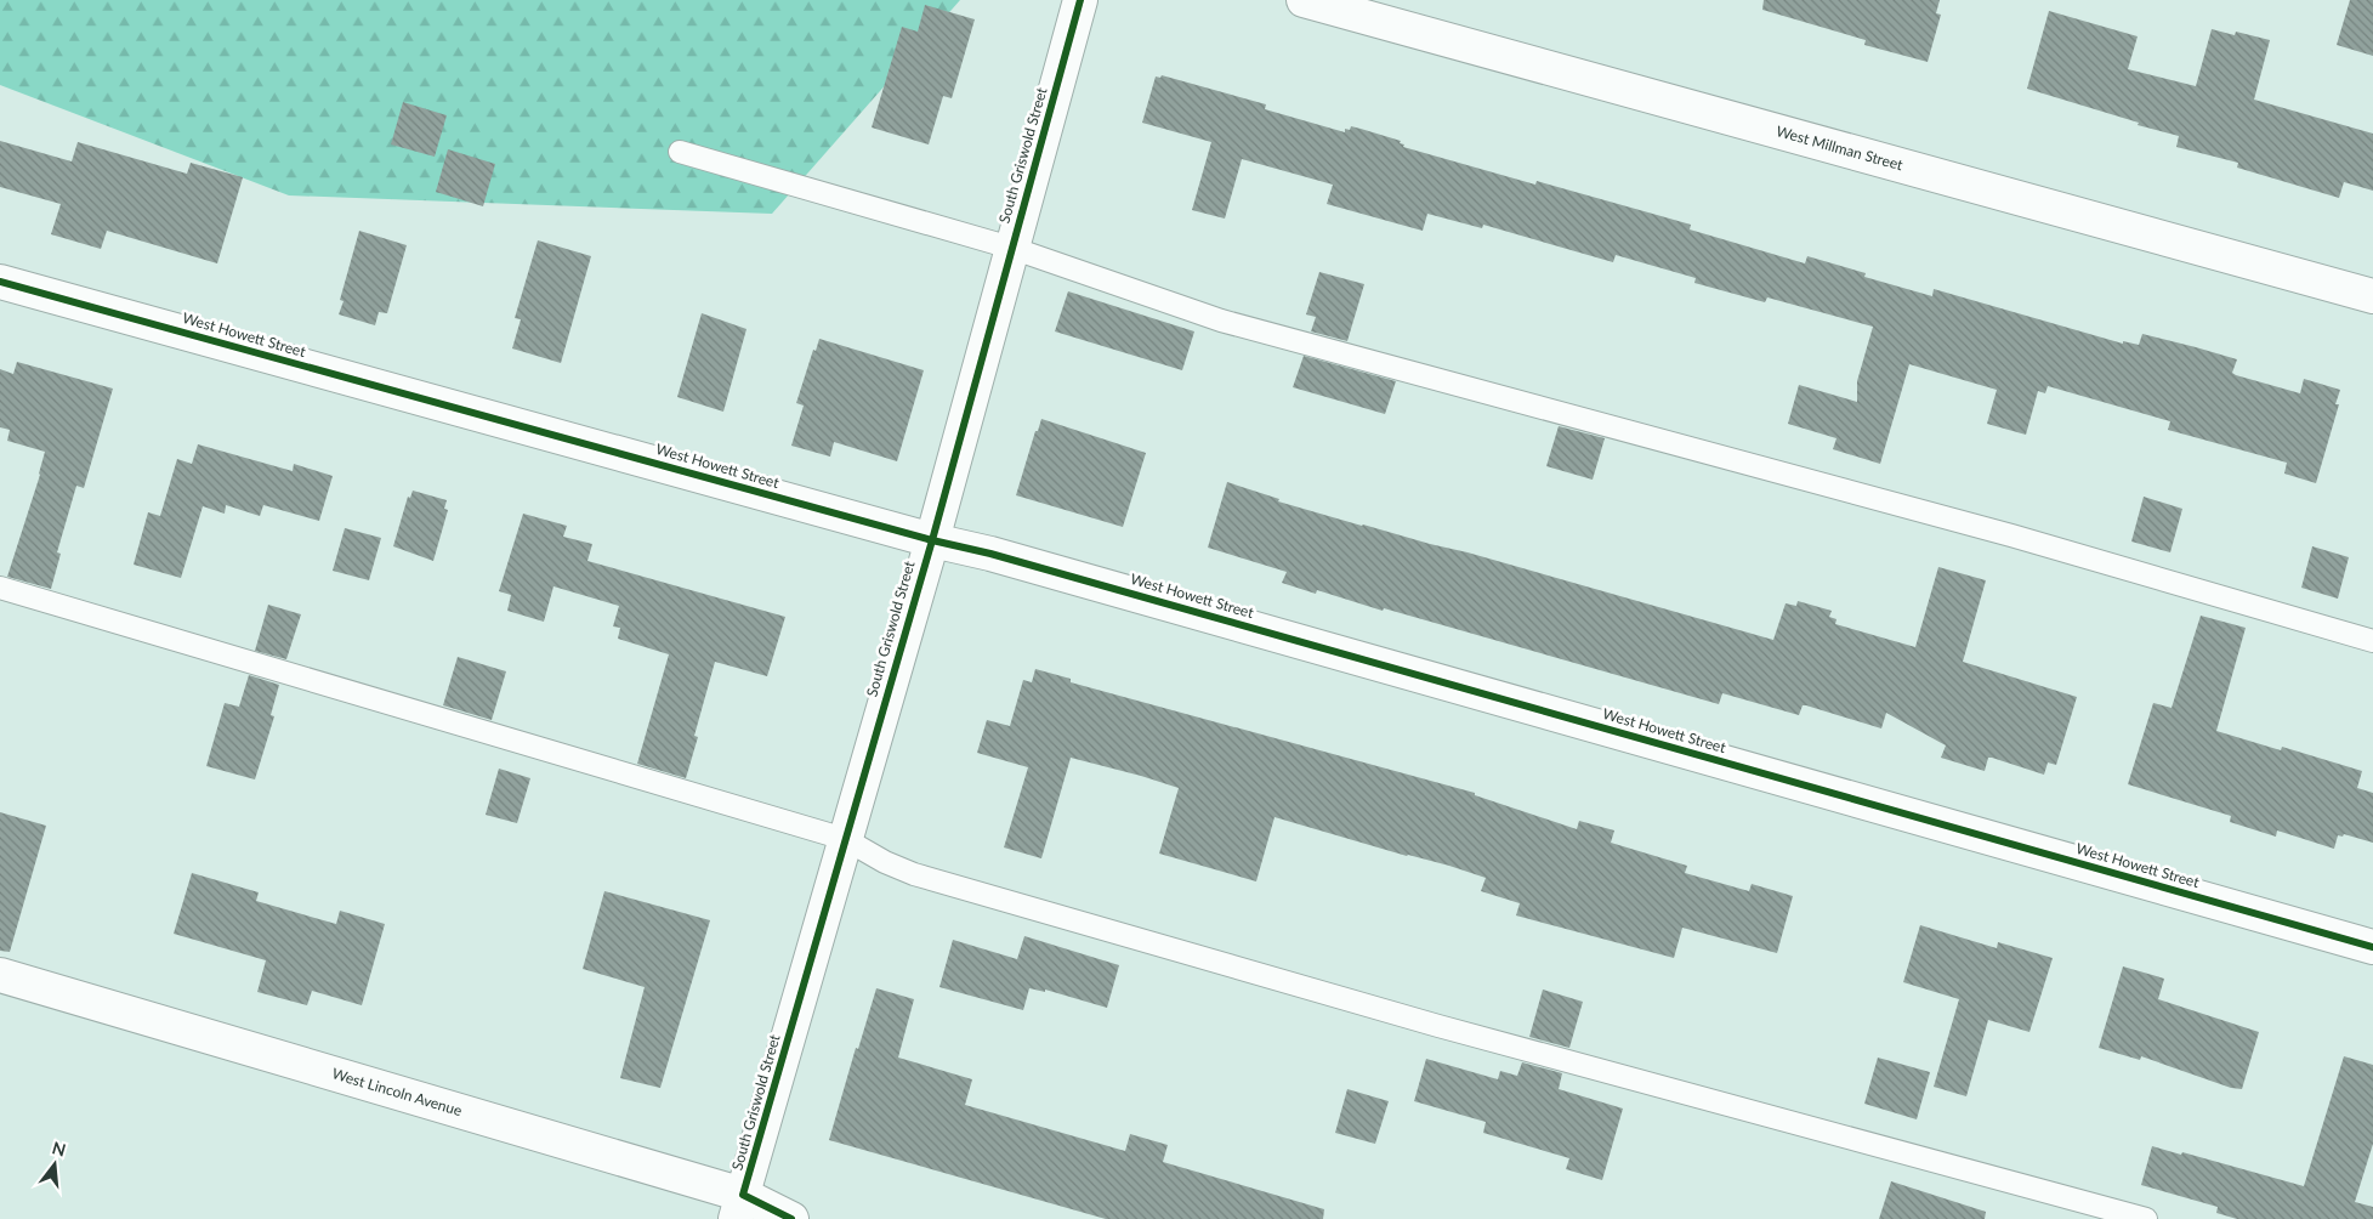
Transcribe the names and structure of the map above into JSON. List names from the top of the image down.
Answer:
{
  "streets": {
    "main road": [
      "West Millman Street",
      "South Griswold Street",
      "West Howett Street",
      "West Lincoln Avenue"
    ]
  },
  "crossings": [
    ["South Griswold Street", "West Howett Street"],
    ["South Griswold Street", "West Lincoln Avenue"]
  ],
  "north": "top"
}
